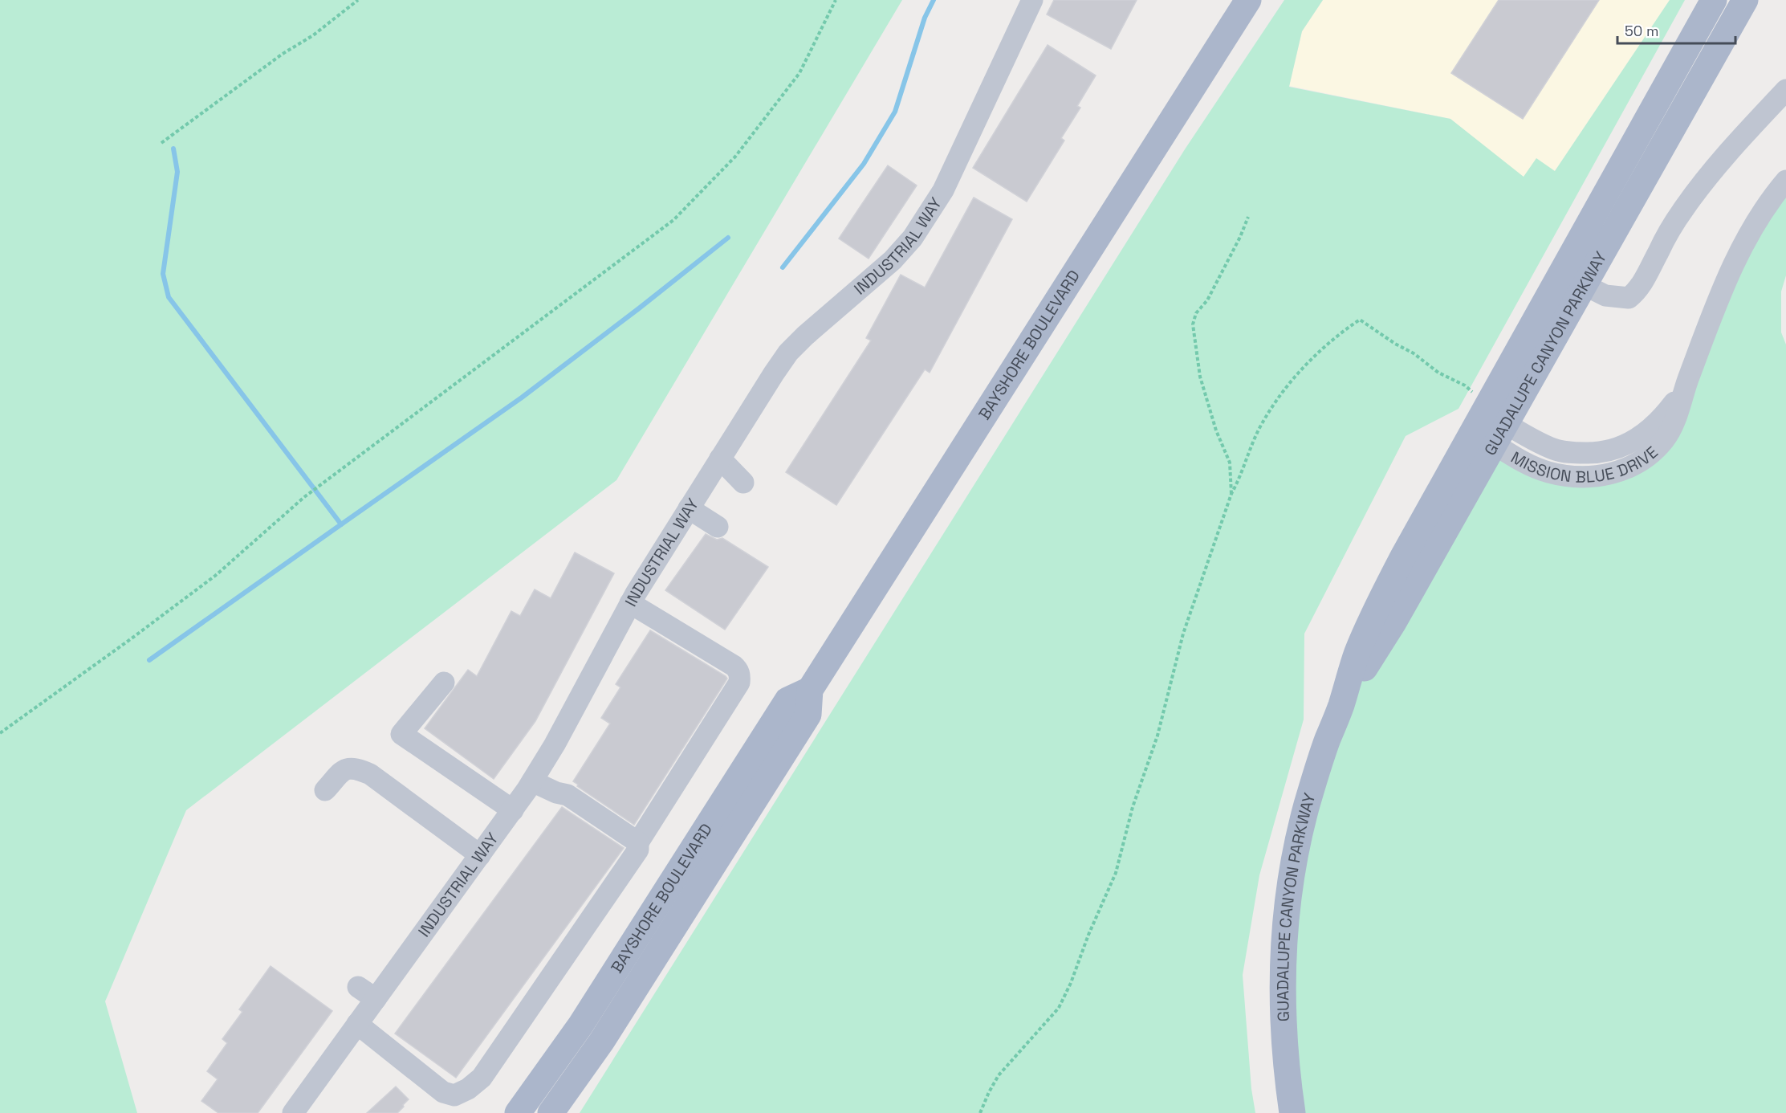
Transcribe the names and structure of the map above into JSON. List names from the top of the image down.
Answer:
{
  "streets": {
    "main road": ["BAYSHORE BOULEVARD", "GUADALUPE CANYON PARKWAY"],
    "street": ["INDUSTRIAL WAY", "MISSION BLUE DRIVE"]
  },
  "crossings": [
    ["GUADALUPE CANYON PARKWAY", "MISSION BLUE DRIVE"]
  ],
  "scale_bar": "50 m"
}
